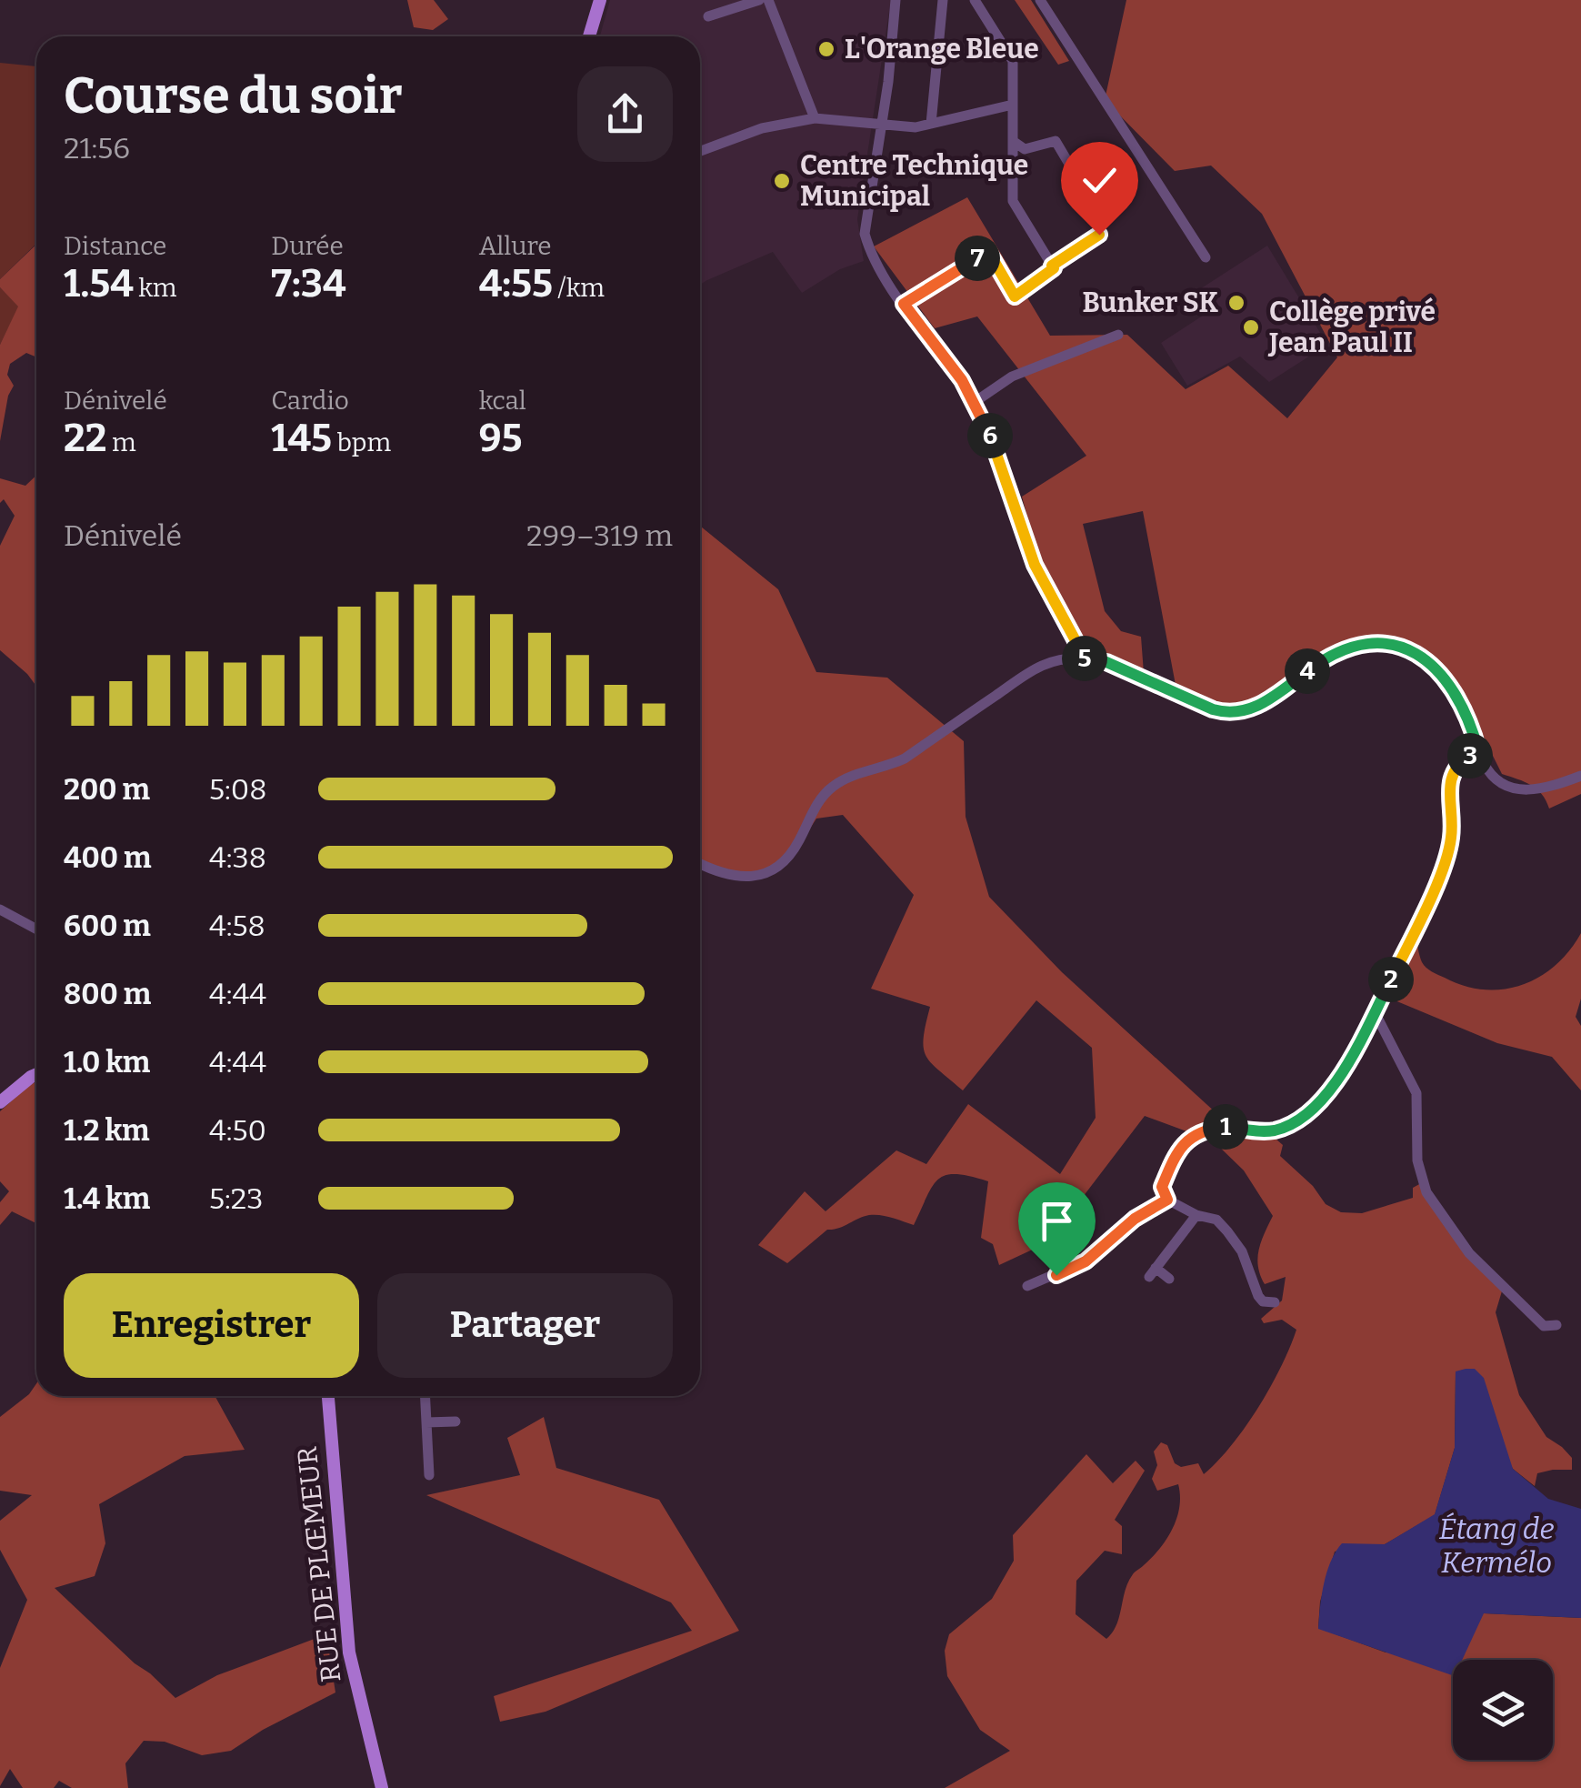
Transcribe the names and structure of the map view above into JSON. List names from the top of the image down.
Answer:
{
  "streets": {
    "main road": ["RUE DE PLŒMEUR"]
  },
  "water": ["Étang de Kermélo"],
  "places": [
    "L'Orange Bleue",
    "Centre Technique Municipal",
    "Bunker SK",
    "Collège privé Jean Paul II"
  ],
  "page": {
    "heading": ["Course du soir", "21:56"],
    "stats": [
      ["Distance", "1.54 km"],
      ["Durée", "7:34"],
      ["Allure", "4:55 /km"],
      ["Dénivelé", "22 m"],
      ["Cardio", "145 bpm"],
      ["kcal", "95"]
    ],
    "pins": [
      "7",
      "6",
      "5",
      "4",
      "3",
      "2",
      "1"
    ],
    "chart": ["Dénivelé", "299–319 m"],
    "list": [
      {
        "name": "200 m",
        "note": "5:08"
      },
      {
        "name": "400 m",
        "note": "4:38"
      },
      {
        "name": "600 m",
        "note": "4:58"
      },
      {
        "name": "800 m",
        "note": "4:44"
      },
      {
        "name": "1.0 km",
        "note": "4:44"
      },
      {
        "name": "1.2 km",
        "note": "4:50"
      },
      {
        "name": "1.4 km",
        "note": "5:23"
      }
    ],
    "buttons": ["Enregistrer", "Partager"]
  }
}
